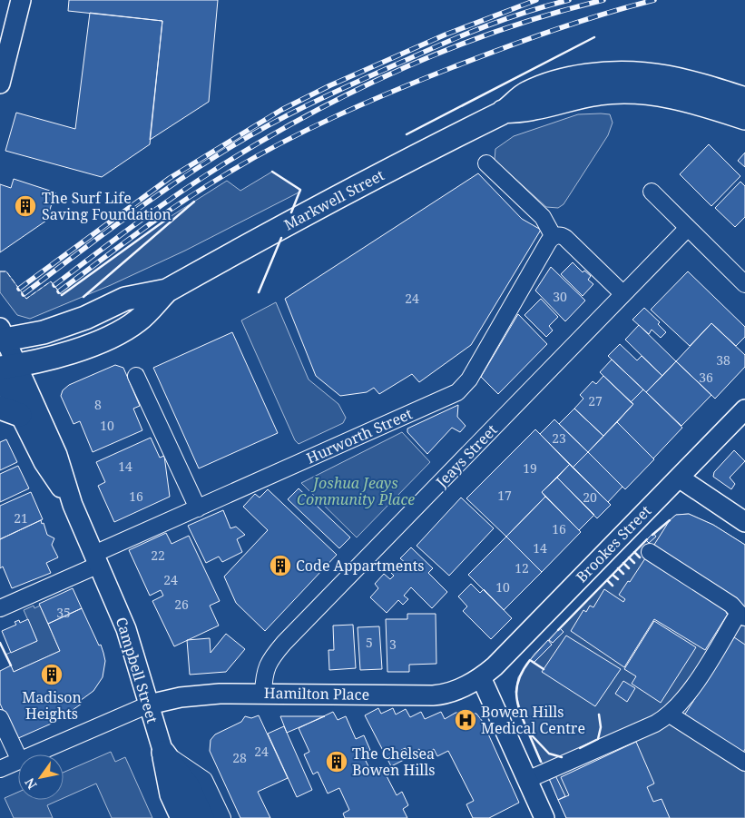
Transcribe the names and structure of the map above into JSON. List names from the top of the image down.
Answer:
{
  "streets": {
    "highway": ["Markwell Street"],
    "main road": ["Brookes Street", "Campbell Street", "Hamilton Place"],
    "street": ["Hurworth Street", "Jeays Street"]
  },
  "crossings": [
    ["Markwell Street", "Campbell Street"],
    ["Hurworth Street", "Campbell Street"],
    ["Jeays Street", "Hamilton Place"],
    ["Brookes Street", "Hamilton Place"],
    ["Campbell Street", "Hamilton Place"]
  ],
  "parks": ["Joshua Jeays Community Place"],
  "places": {
    "building": [
      "The Surf Life Saving Foundation",
      "Code Appartments",
      "Madison Heights",
      "The Chelsea Bowen Hills"
    ],
    "hospital": ["Bowen Hills Medical Centre"]
  },
  "house_numbers": [
    "30",
    "24",
    "38",
    "36",
    "27",
    "8",
    "10",
    "23",
    "14",
    "19",
    "17",
    "16",
    "20",
    "21",
    "16",
    "14",
    "22",
    "12",
    "24",
    "10",
    "26",
    "35",
    "5",
    "3",
    "24",
    "28"
  ],
  "north": "bottom left"
}
